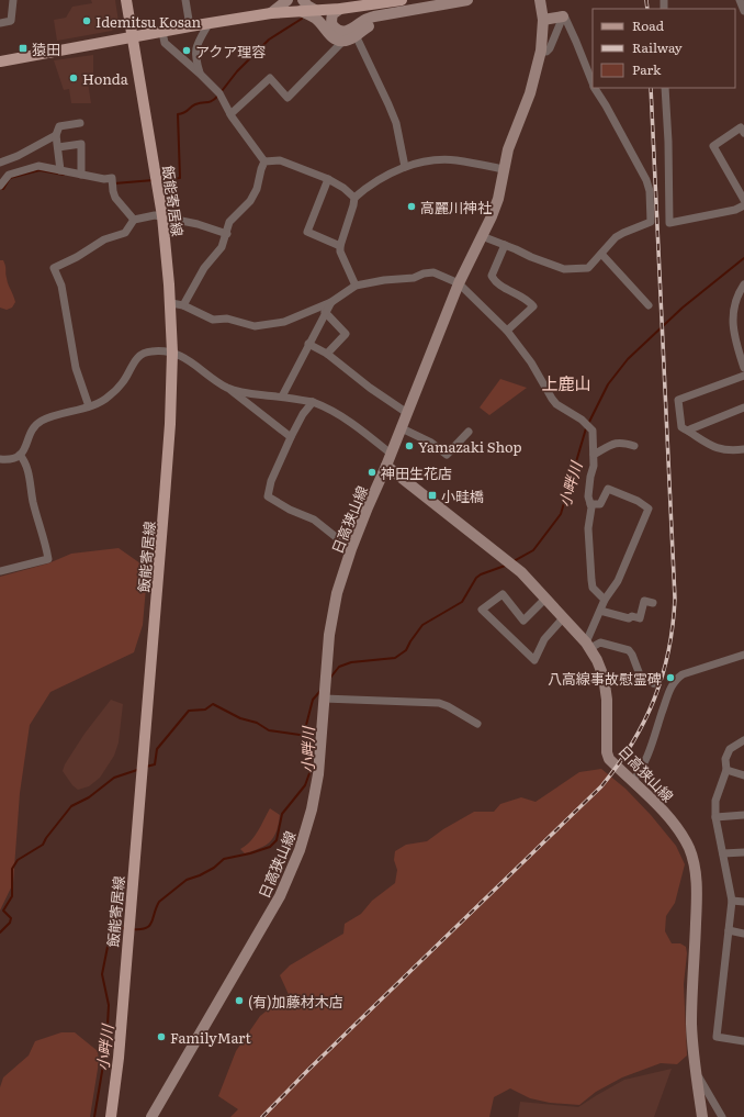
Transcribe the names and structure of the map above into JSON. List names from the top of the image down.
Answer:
{
  "streets": {
    "main road": ["飯能寄居線", "日高狭山線"]
  },
  "districts": ["上鹿山"],
  "water": ["小畔川"],
  "places": {
    "other": [
      "Idemitsu Kosan",
      "アクア理容",
      "Honda",
      "高麗川神社",
      "Yamazaki Shop",
      "神田生花店",
      "八高線事故慰霊碑",
      "(有)加藤材木店",
      "FamilyMart"
    ],
    "transit": ["猿田", "小畦橋"]
  },
  "legend": ["Road", "Railway", "Park"]
}
